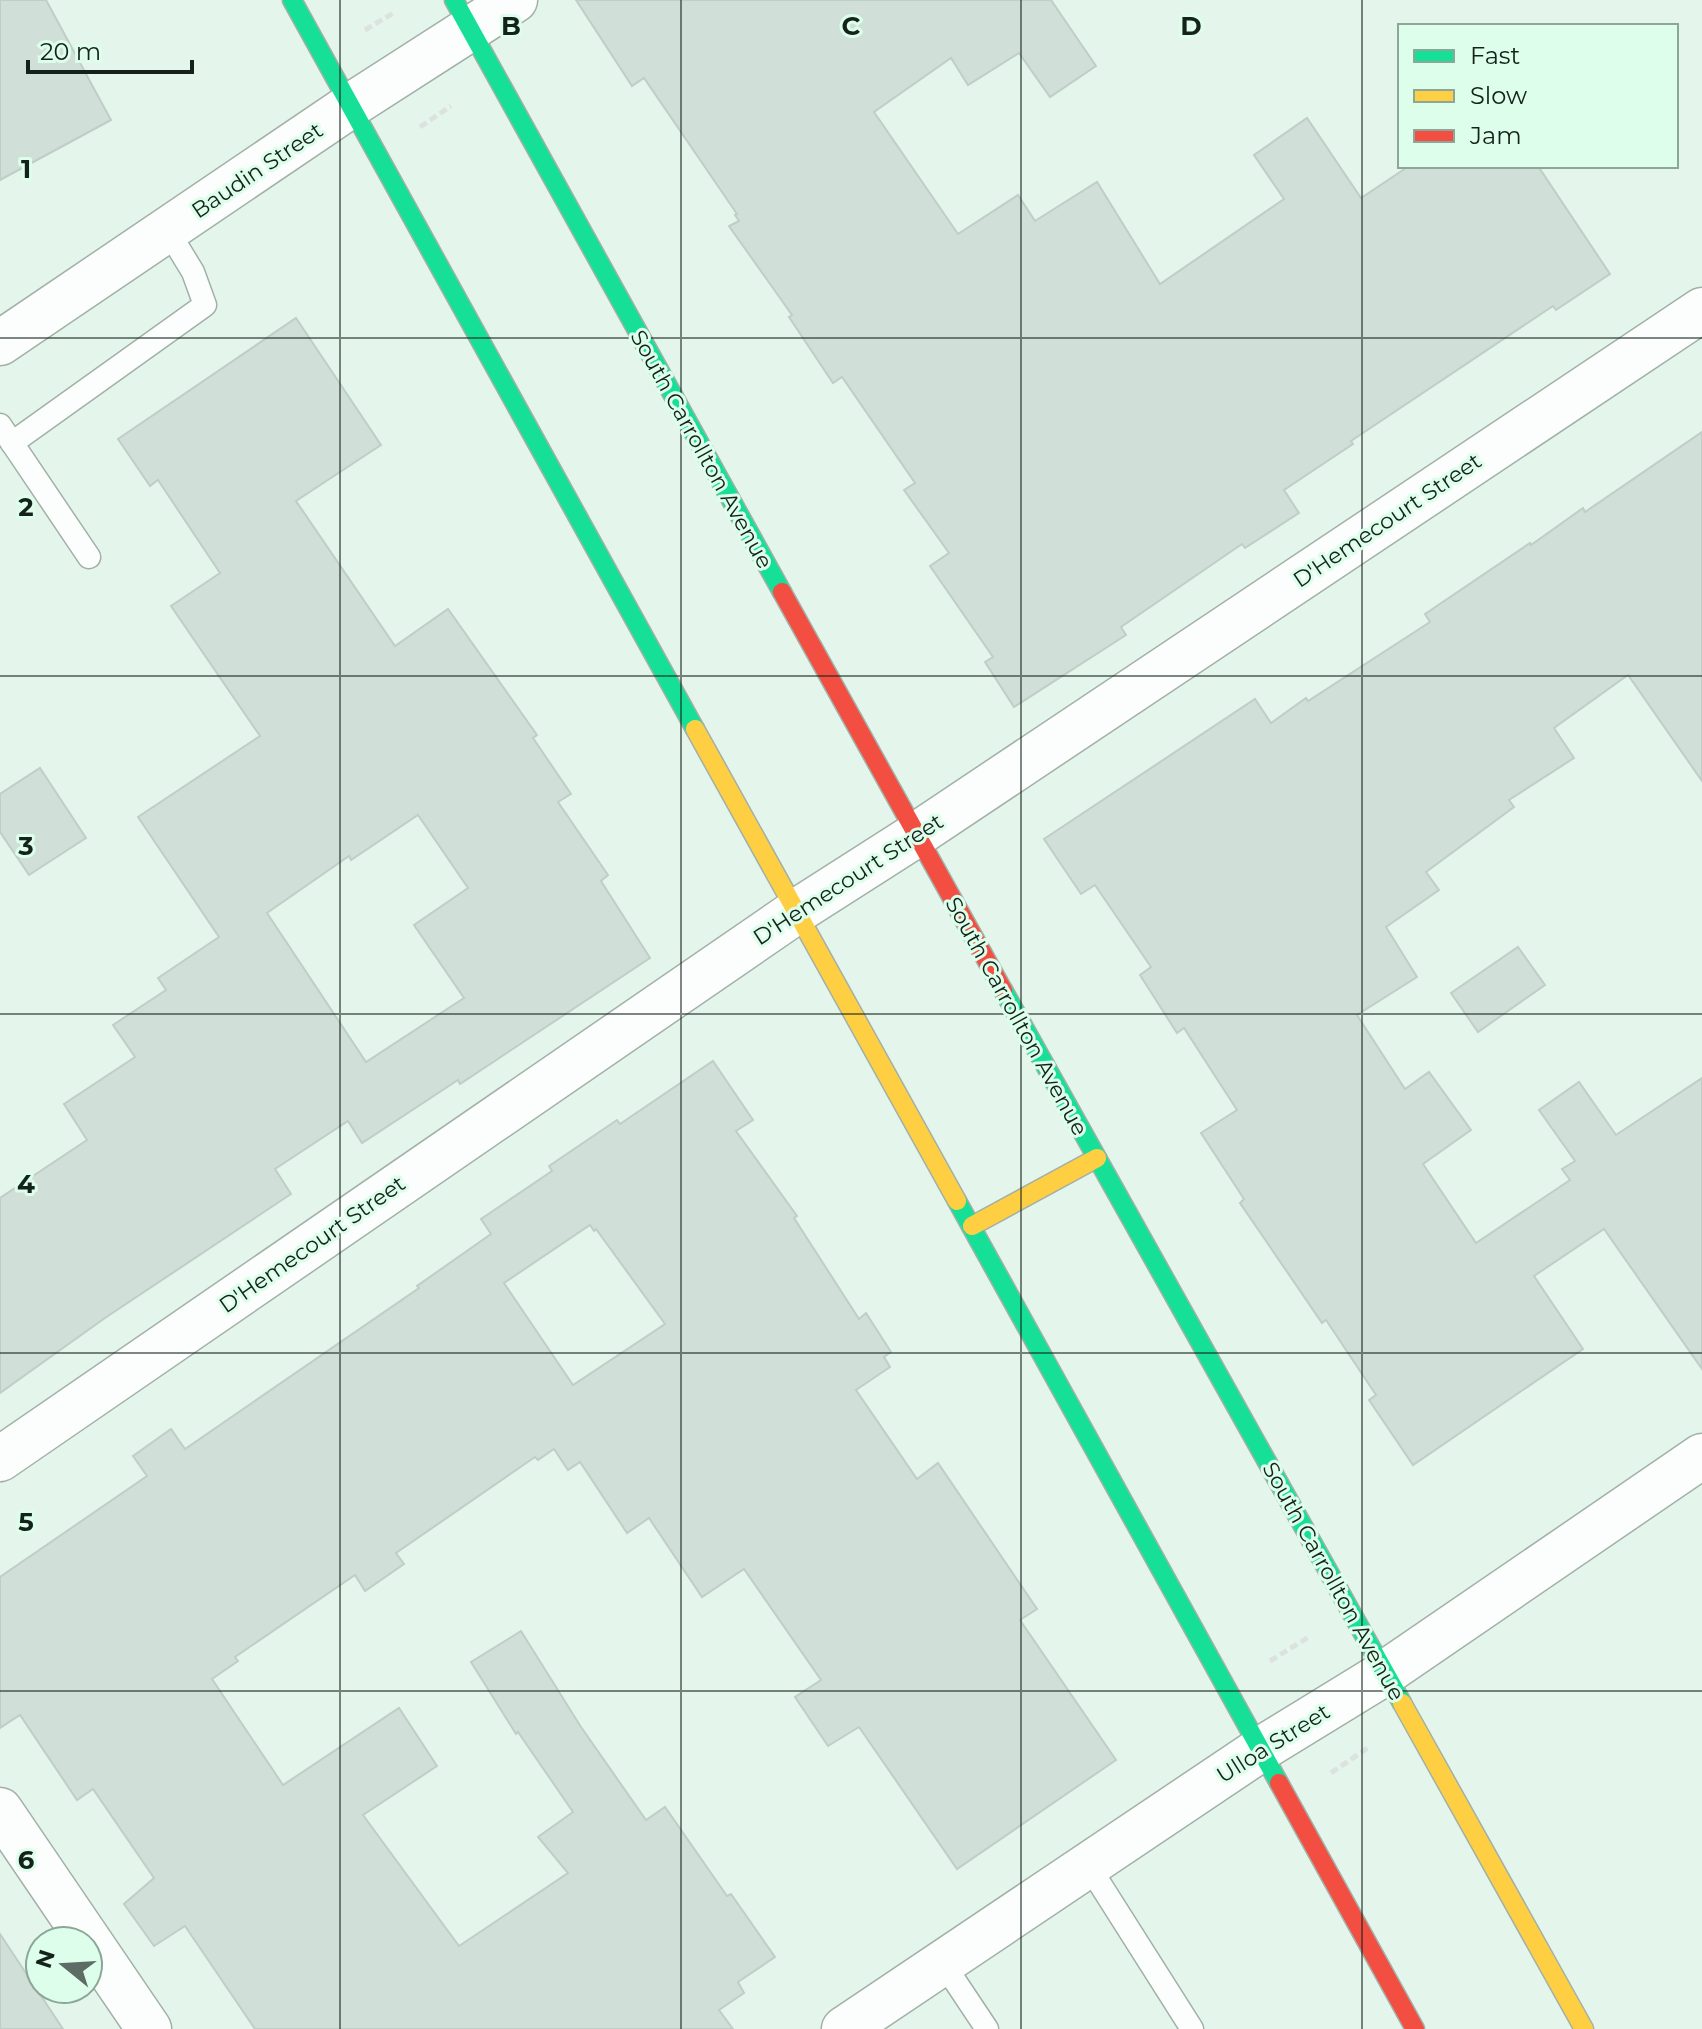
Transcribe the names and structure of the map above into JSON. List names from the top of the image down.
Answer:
{
  "streets": {
    "main road": ["South Carrollton Avenue"],
    "street": ["Baudin Street", "D'Hemecourt Street", "Ulloa Street"]
  },
  "crossings": [
    ["Baudin Street", "South Carrollton Avenue"],
    ["South Carrollton Avenue", "D'Hemecourt Street"],
    ["South Carrollton Avenue", "Ulloa Street"]
  ],
  "legend": ["Fast", "Slow", "Jam"],
  "scale_bar": "20 m",
  "north": "left",
  "grid": {
    "columns": ["B", "C", "D"],
    "rows": [
      "1",
      "2",
      "3",
      "4",
      "5",
      "6"
    ]
  }
}
